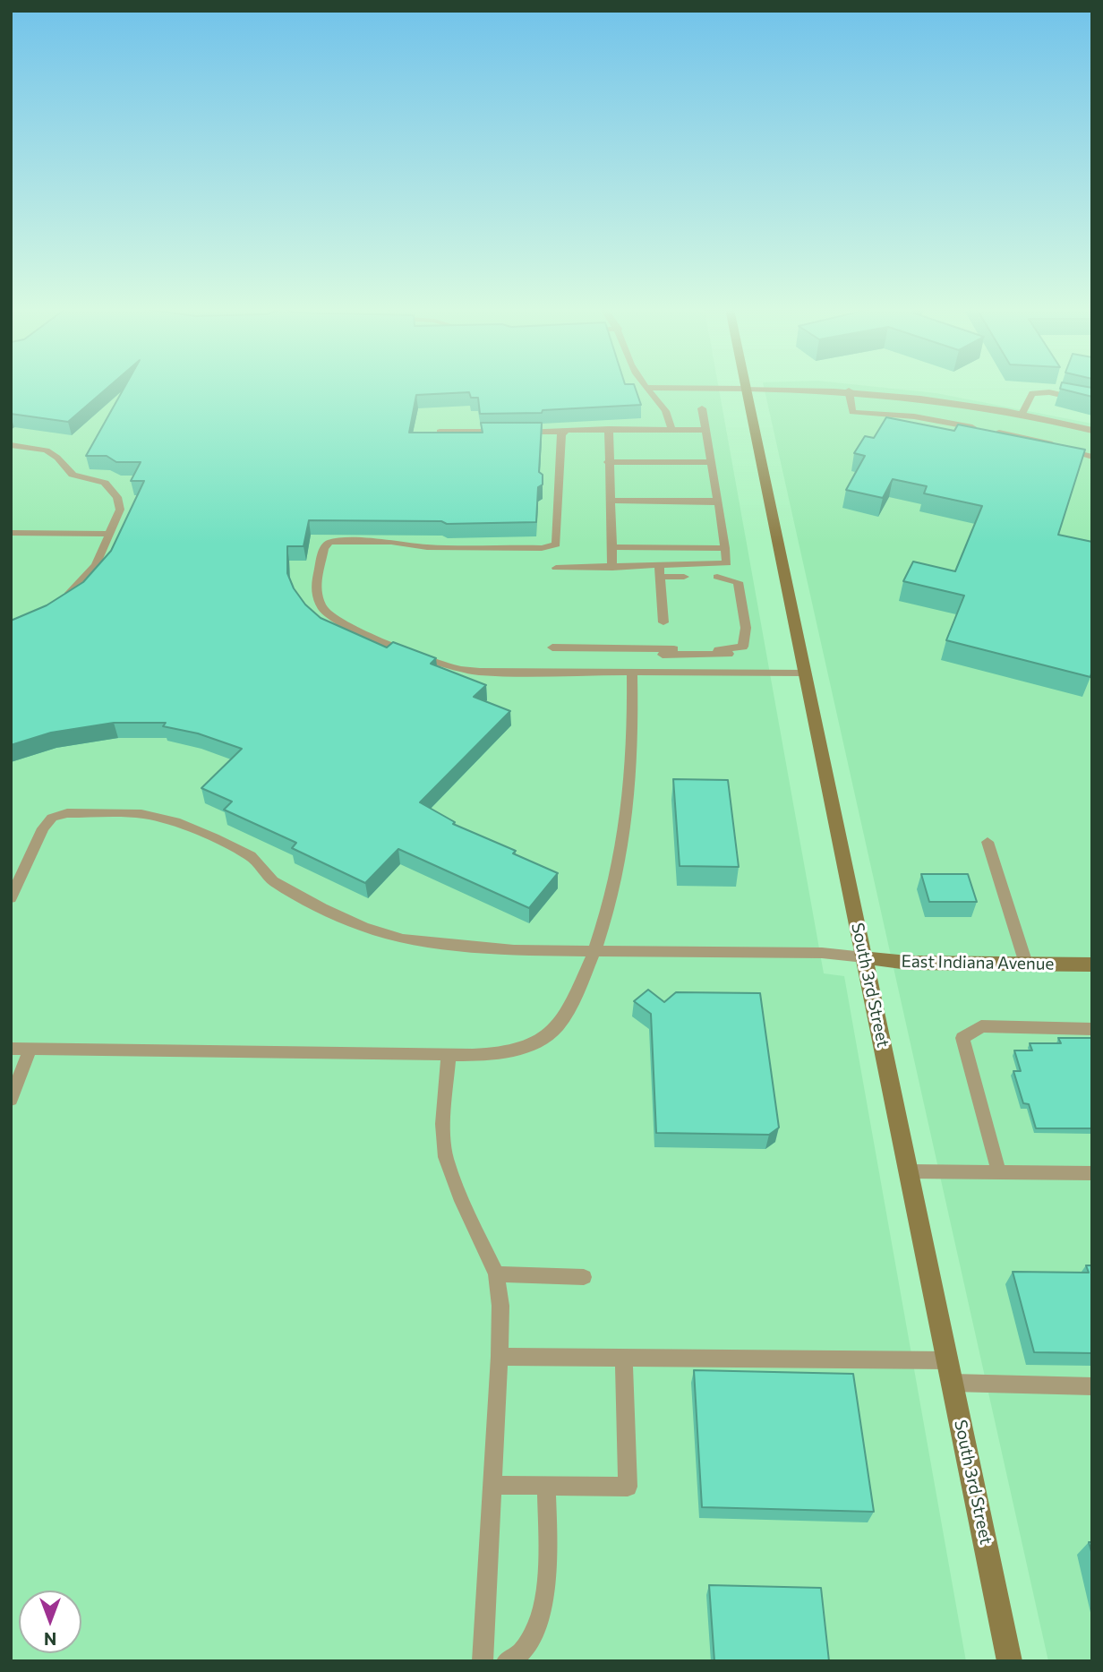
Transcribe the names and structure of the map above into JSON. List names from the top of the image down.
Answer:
{
  "streets": {
    "street": ["East Indiana Avenue", "South 3rd Street"]
  },
  "crossings": [
    ["East Indiana Avenue", "South 3rd Street"]
  ],
  "north": "bottom"
}
